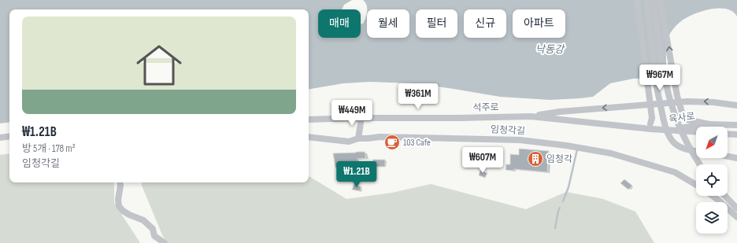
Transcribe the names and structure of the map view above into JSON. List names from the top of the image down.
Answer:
{
  "streets": {
    "street": ["석주로", "육사로", "임청각길"]
  },
  "crossings": [
    ["석주로", "육사로"]
  ],
  "water": ["낙동강"],
  "places": {
    "cafe": ["103 Cafe"],
    "building": ["임청각"]
  },
  "north": "bottom left",
  "page": {
    "chip": [
      "매매",
      "월세",
      "필터",
      "신규",
      "아파트"
    ],
    "list": [
      {
        "name": "₩1.21B",
        "note": "방 5개 · 178 m² · 임청각길"
      }
    ],
    "price": [
      "₩967M",
      "₩361M",
      "₩449M",
      "₩607M",
      "₩1.21B"
    ]
  }
}
